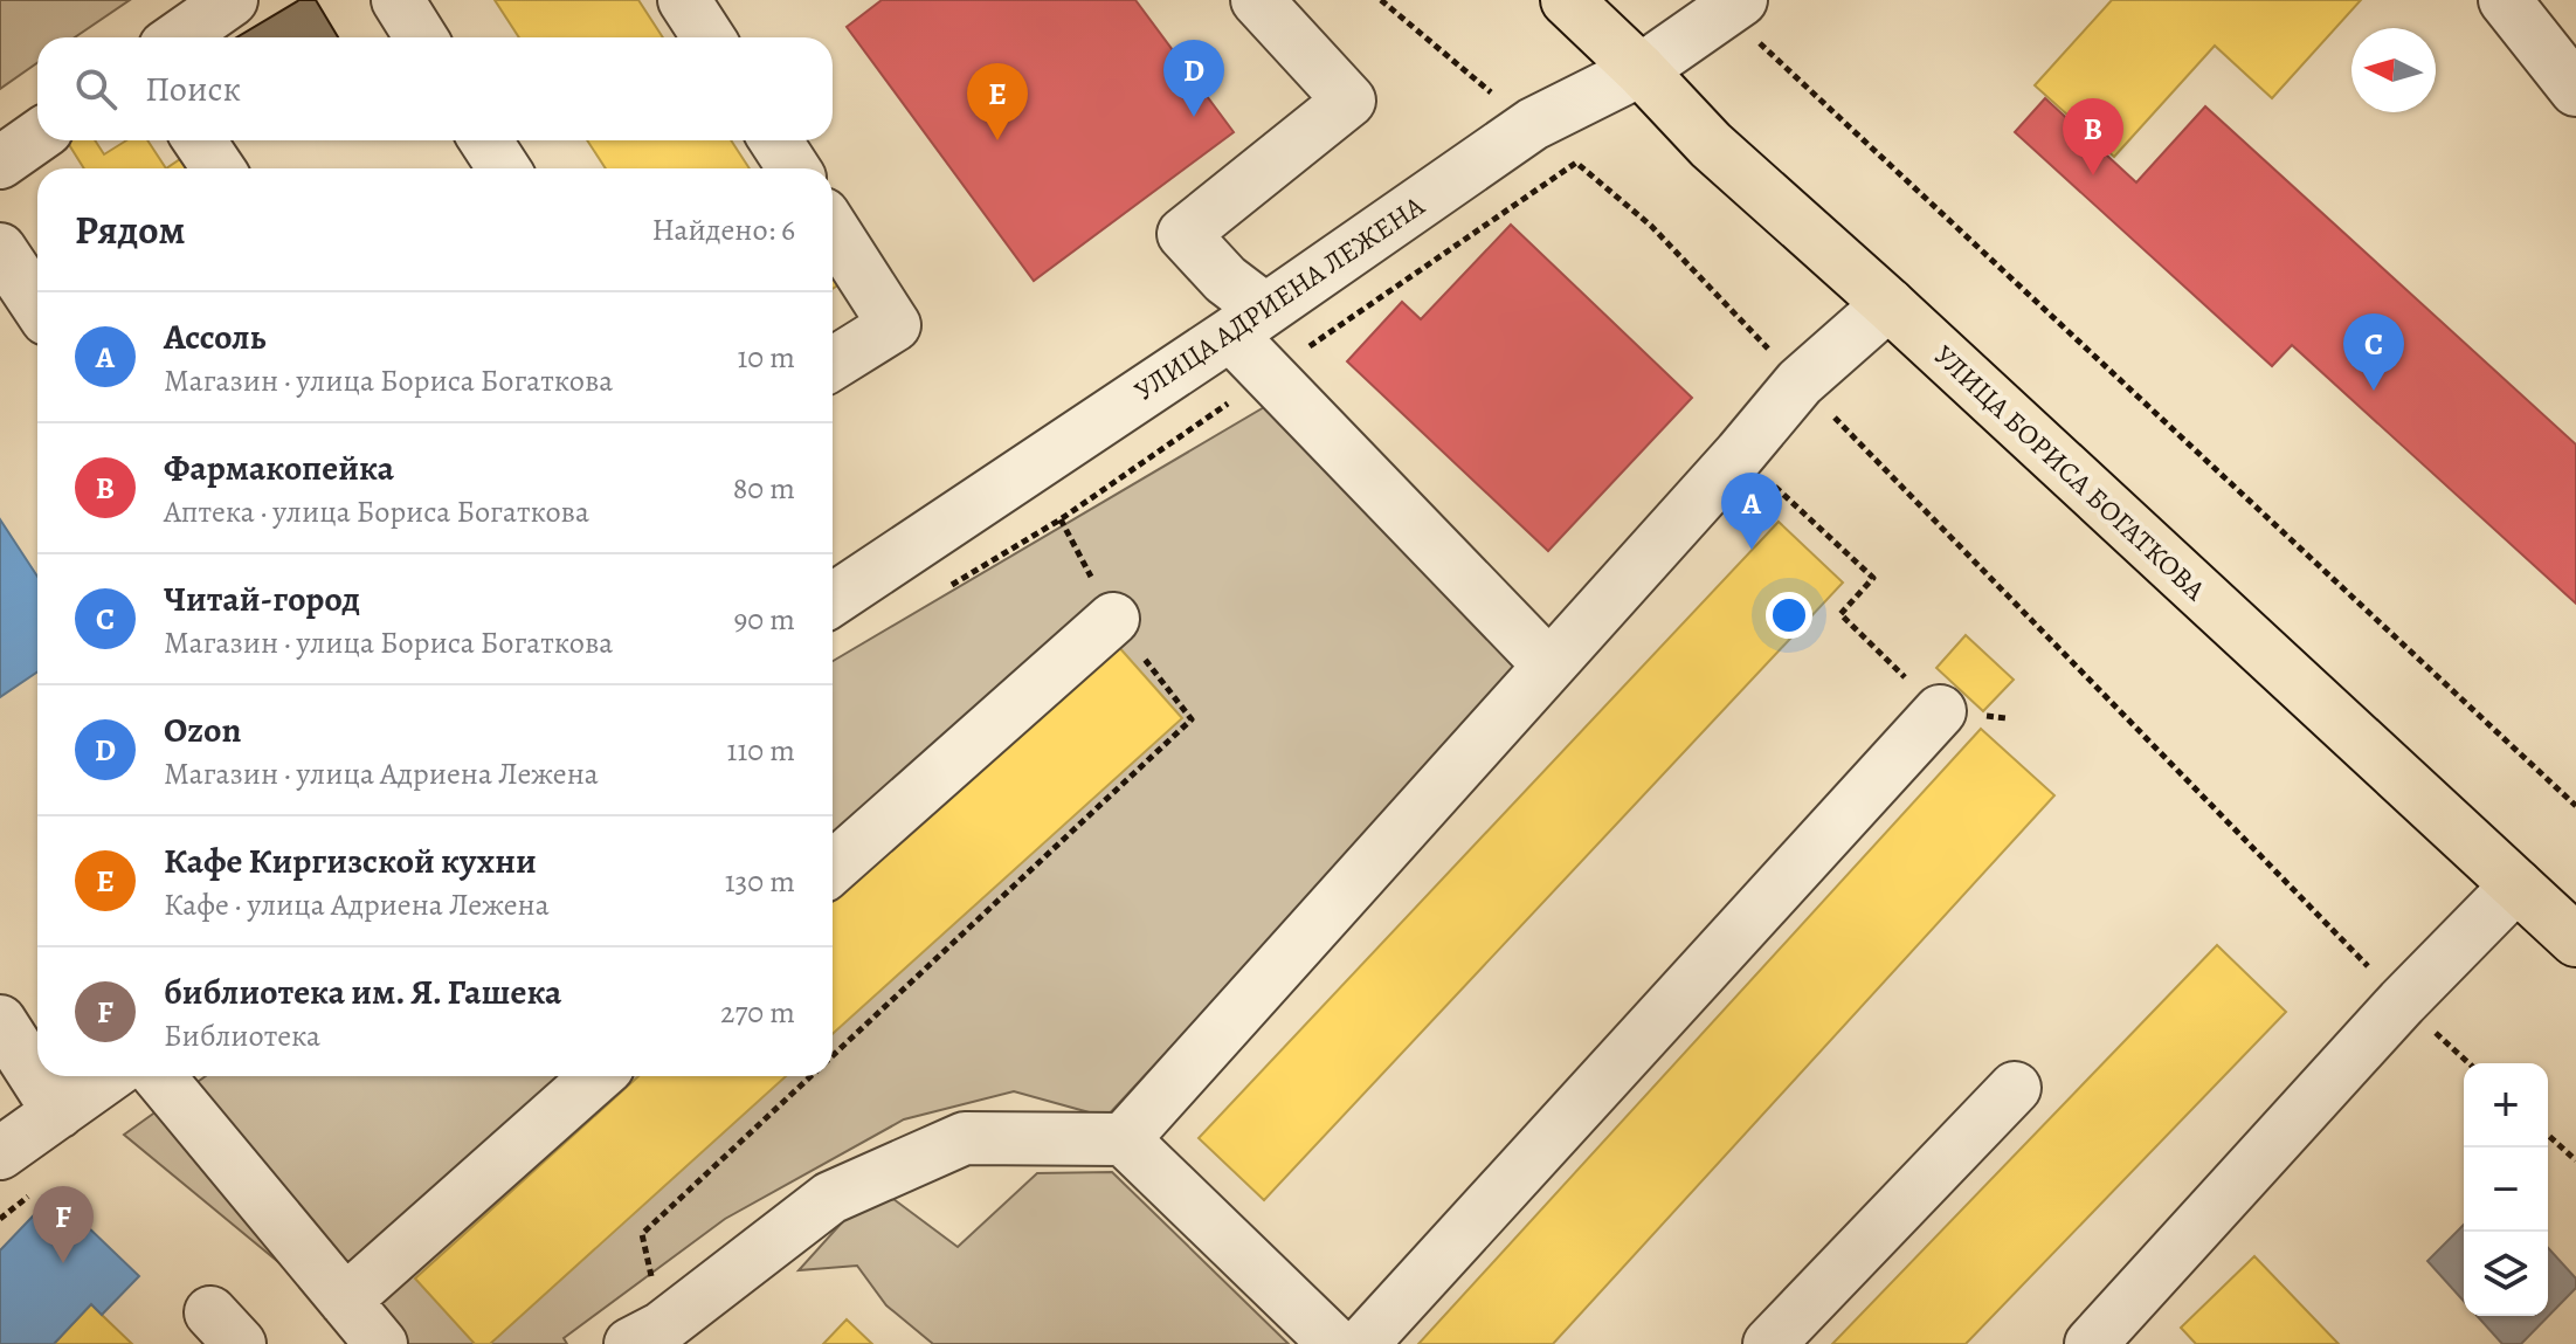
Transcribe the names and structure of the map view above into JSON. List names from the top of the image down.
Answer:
{
  "streets": {
    "main road": ["УЛИЦА БОРИСА БОГАТКОВА"],
    "street": ["УЛИЦА АДРИЕНА ЛЕЖЕНА"]
  },
  "crossings": [
    ["УЛИЦА АДРИЕНА ЛЕЖЕНА", "УЛИЦА БОРИСА БОГАТКОВА"]
  ],
  "north": "left",
  "page": {
    "search": "Поиск",
    "pins": [
      "D",
      "E",
      "B",
      "C",
      "A",
      "F"
    ],
    "heading": ["Рядом", "Найдено: 6"],
    "list": [
      {
        "mark": "A",
        "name": "Ассоль",
        "note": "Магазин · улица Бориса Богаткова",
        "value": "10 m"
      },
      {
        "mark": "B",
        "name": "Фармакопейка",
        "note": "Аптека · улица Бориса Богаткова",
        "value": "80 m"
      },
      {
        "mark": "C",
        "name": "Читай-город",
        "note": "Магазин · улица Бориса Богаткова",
        "value": "90 m"
      },
      {
        "mark": "D",
        "name": "Ozon",
        "note": "Магазин · улица Адриена Лежена",
        "value": "110 m"
      },
      {
        "mark": "E",
        "name": "Кафе Киргизской кухни",
        "note": "Кафе · улица Адриена Лежена",
        "value": "130 m"
      },
      {
        "mark": "F",
        "name": "библиотека им. Я. Гашека",
        "note": "Библиотека",
        "value": "270 m"
      }
    ],
    "map_buttons": ["+", "−"]
  }
}
